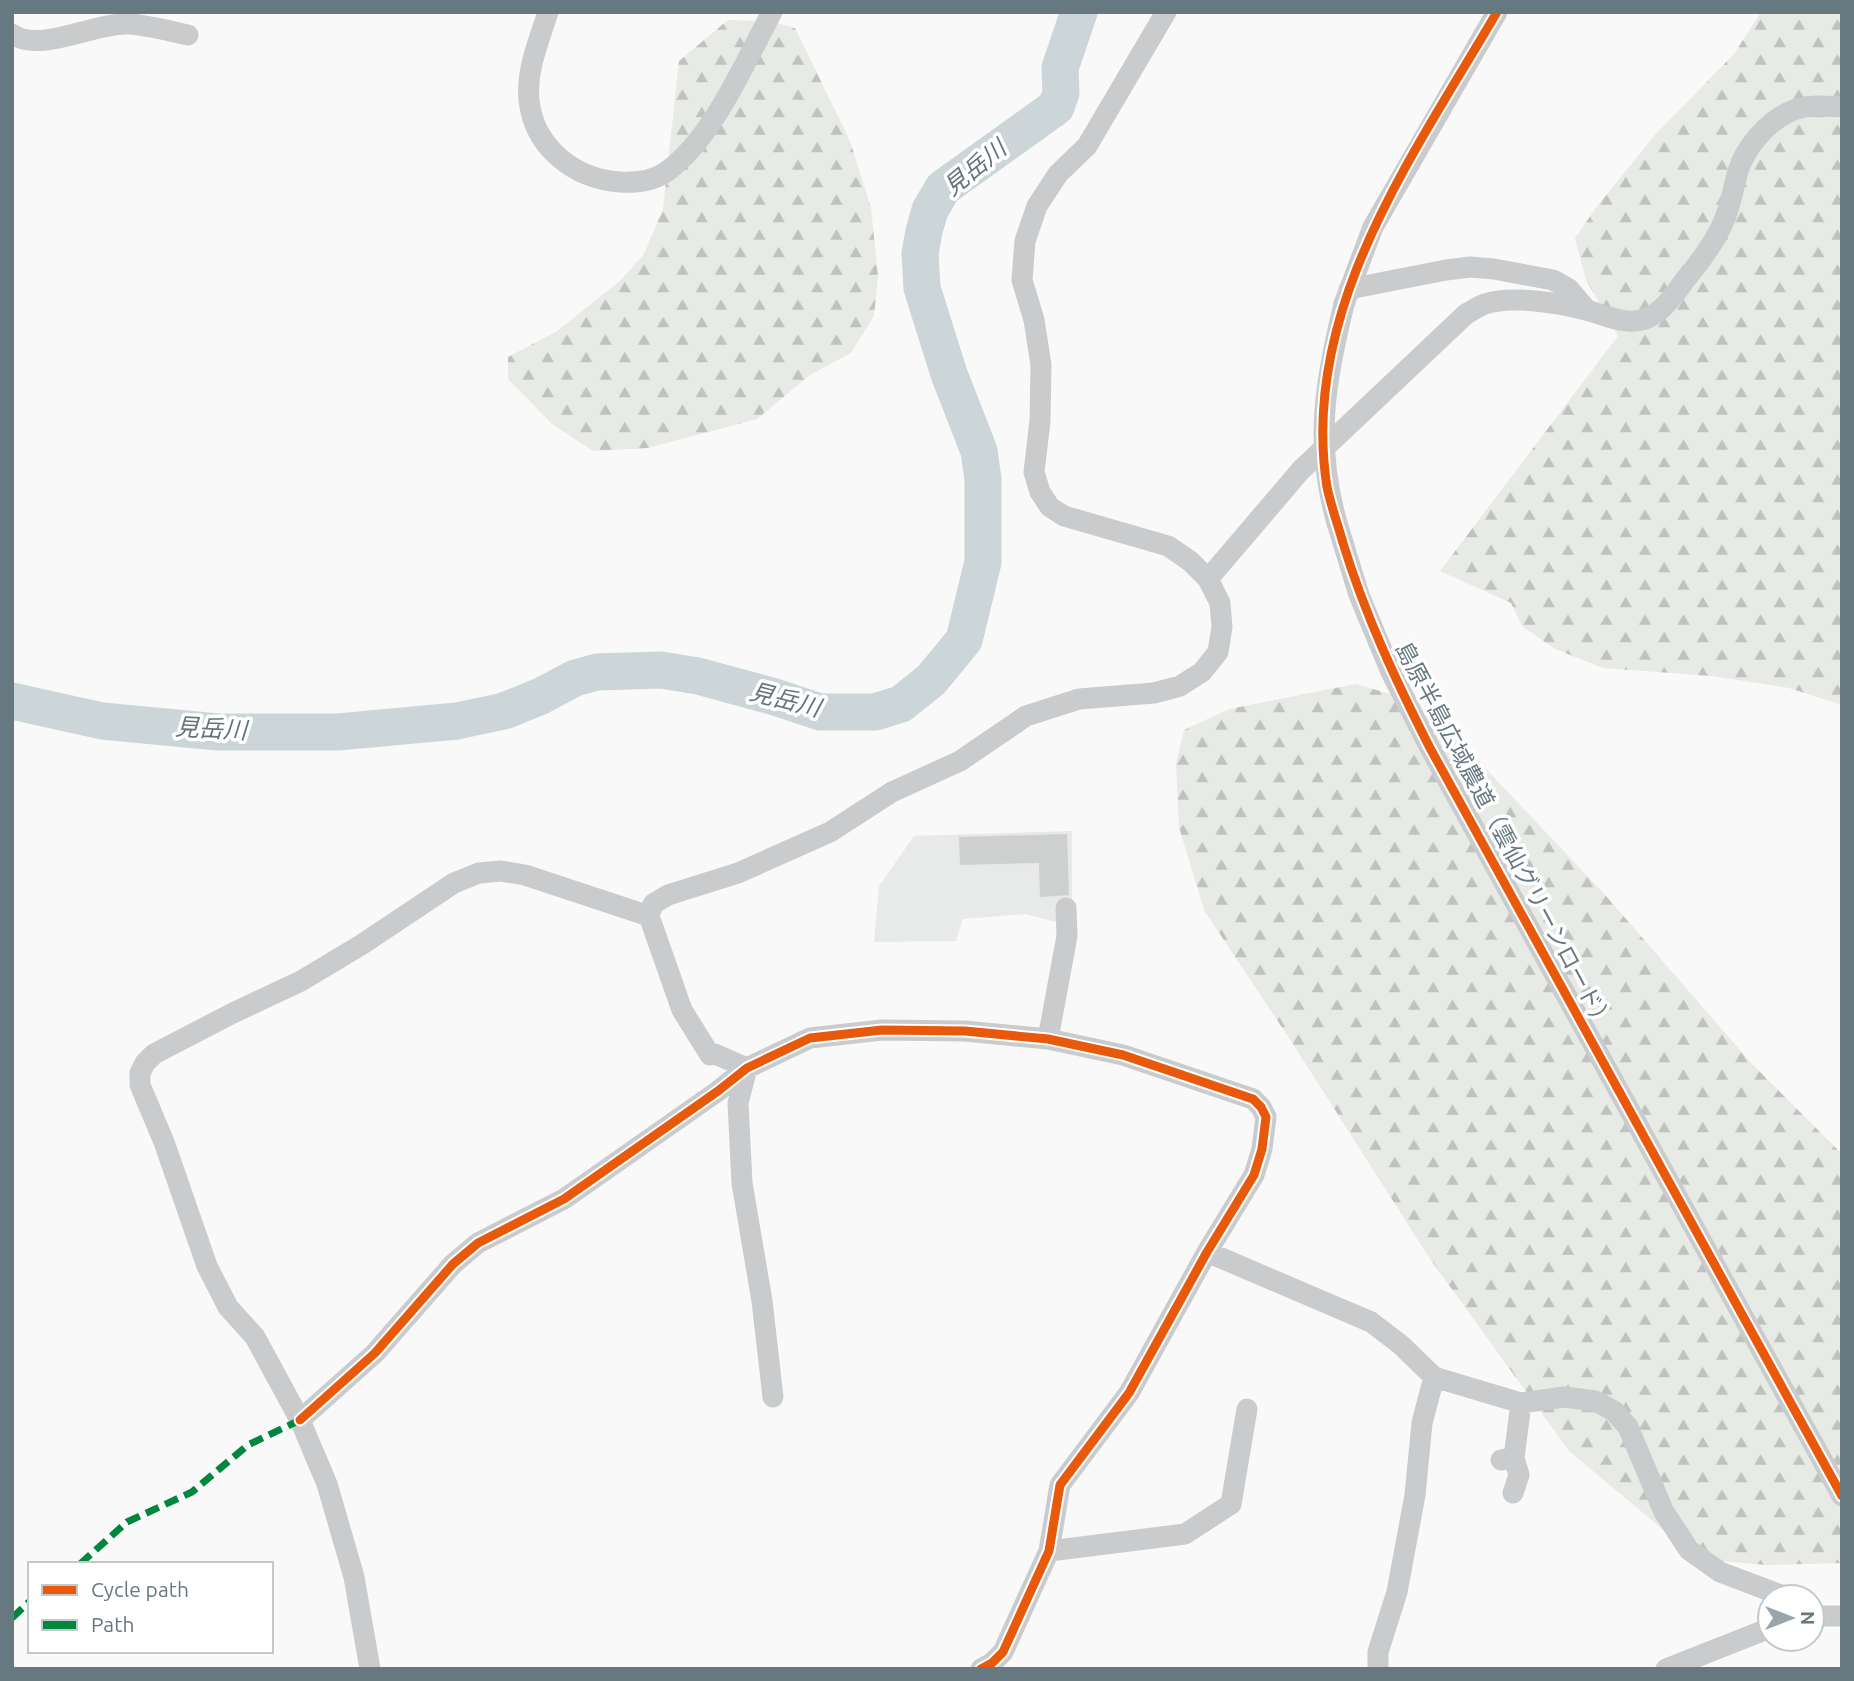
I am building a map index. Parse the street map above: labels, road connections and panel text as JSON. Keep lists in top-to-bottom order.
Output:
{
  "streets": {
    "street": ["島原半島広域農道（雲仙グリーンロード）"]
  },
  "water": ["見岳川"],
  "legend": ["Cycle path", "Path"],
  "north": "right"
}
